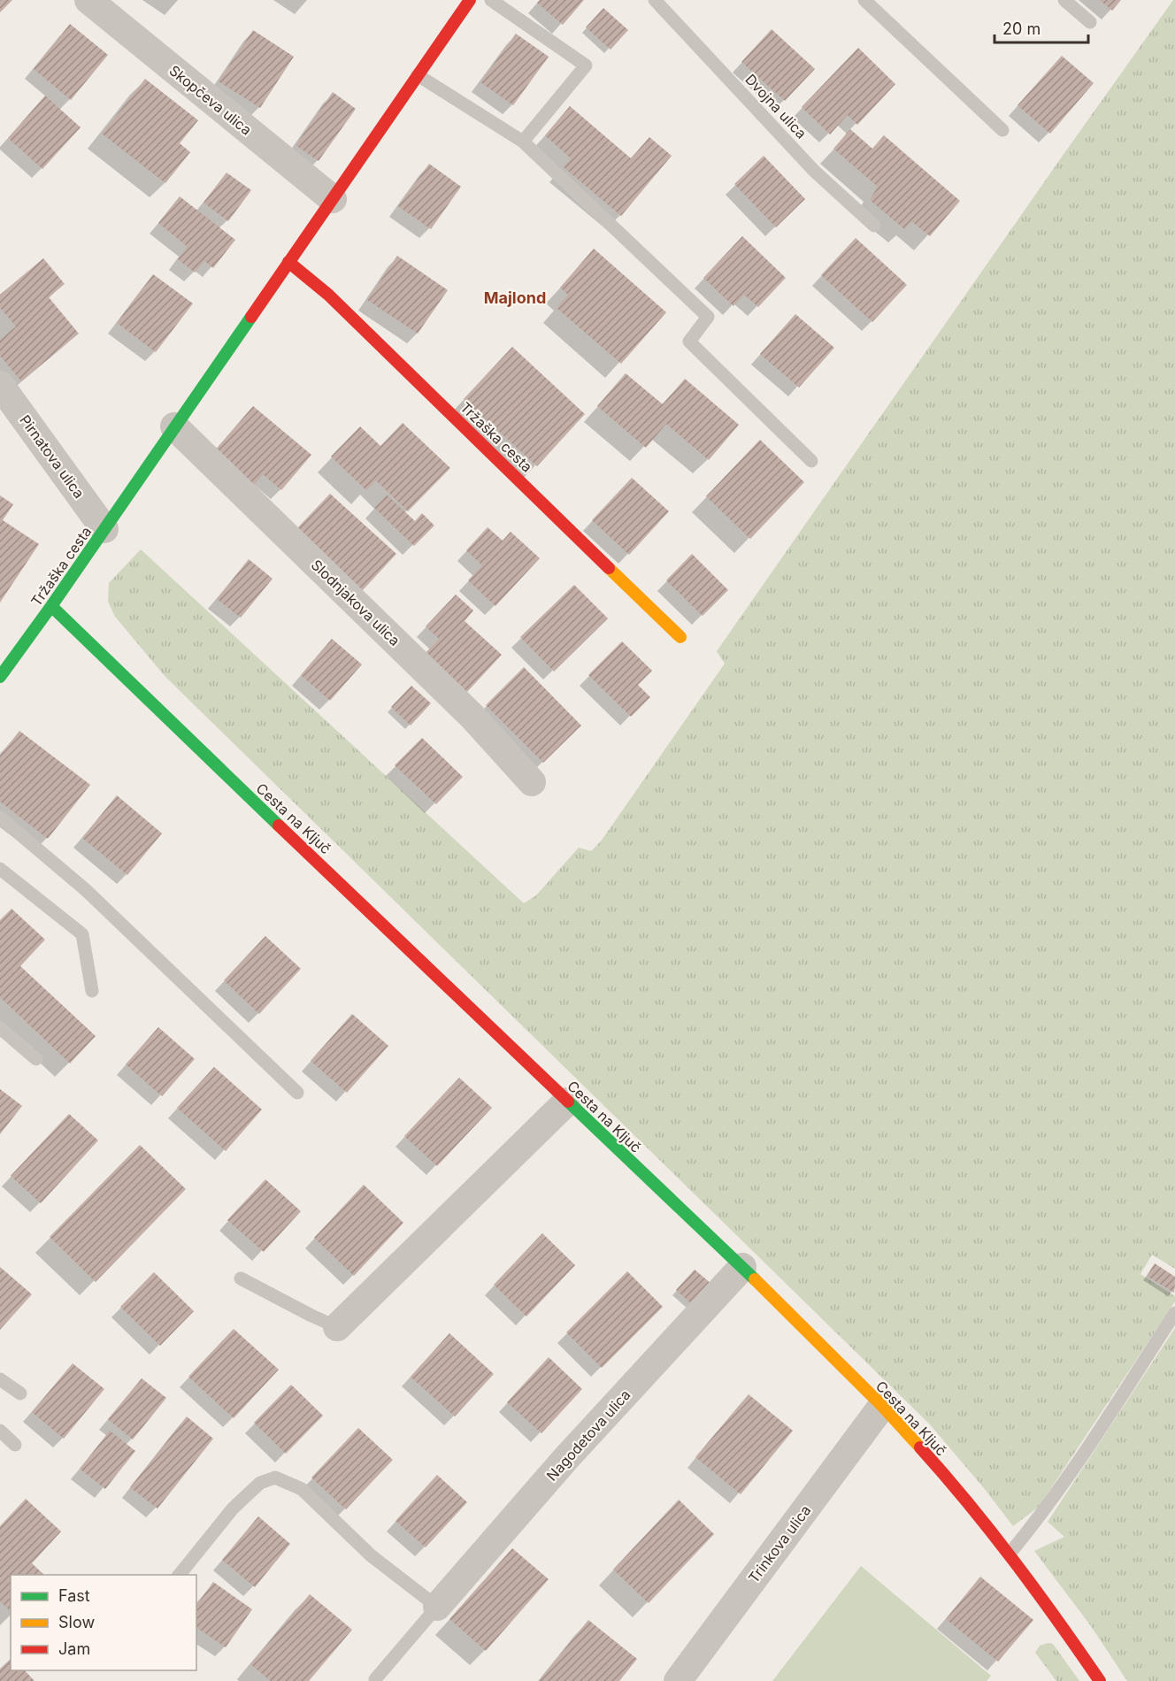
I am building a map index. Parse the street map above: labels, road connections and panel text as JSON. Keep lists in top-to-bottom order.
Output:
{
  "streets": {
    "street": [
      "Skopčeva ulica",
      "Tržaška cesta",
      "Pirnatova ulica",
      "Slodnjakova ulica",
      "Cesta na Ključ",
      "Nagodetova ulica",
      "Trinkova ulica"
    ],
    "lane": ["Dvojna ulica"]
  },
  "crossings": [
    ["Skopčeva ulica", "Tržaška cesta"],
    ["Tržaška cesta", "Pirnatova ulica"],
    ["Tržaška cesta", "Slodnjakova ulica"],
    ["Tržaška cesta", "Cesta na Ključ"],
    ["Cesta na Ključ", "Nagodetova ulica"],
    ["Cesta na Ključ", "Trinkova ulica"]
  ],
  "districts": ["Majlond"],
  "legend": ["Fast", "Slow", "Jam"],
  "scale_bar": "20 m"
}
